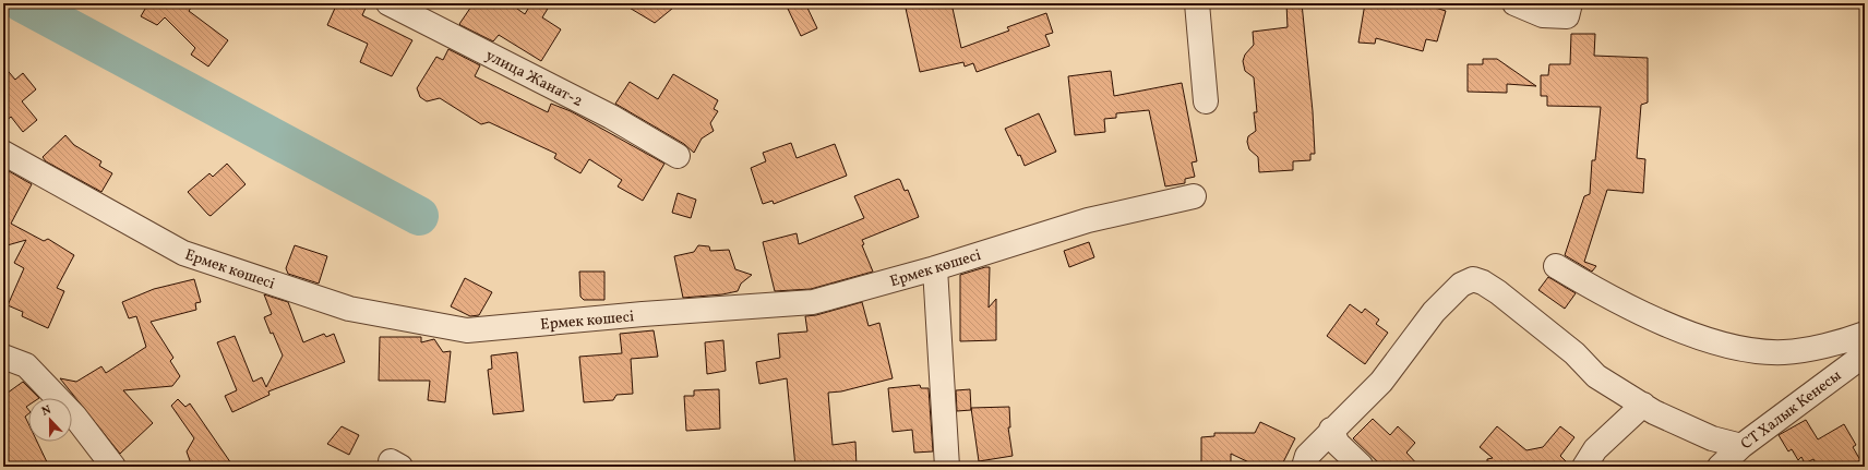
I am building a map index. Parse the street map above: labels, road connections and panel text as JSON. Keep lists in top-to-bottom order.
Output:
{
  "streets": {
    "street": ["улица Жанат-2", "Ермек көшесі", "СТ Халык Кенесы"]
  },
  "north": "top"
}
